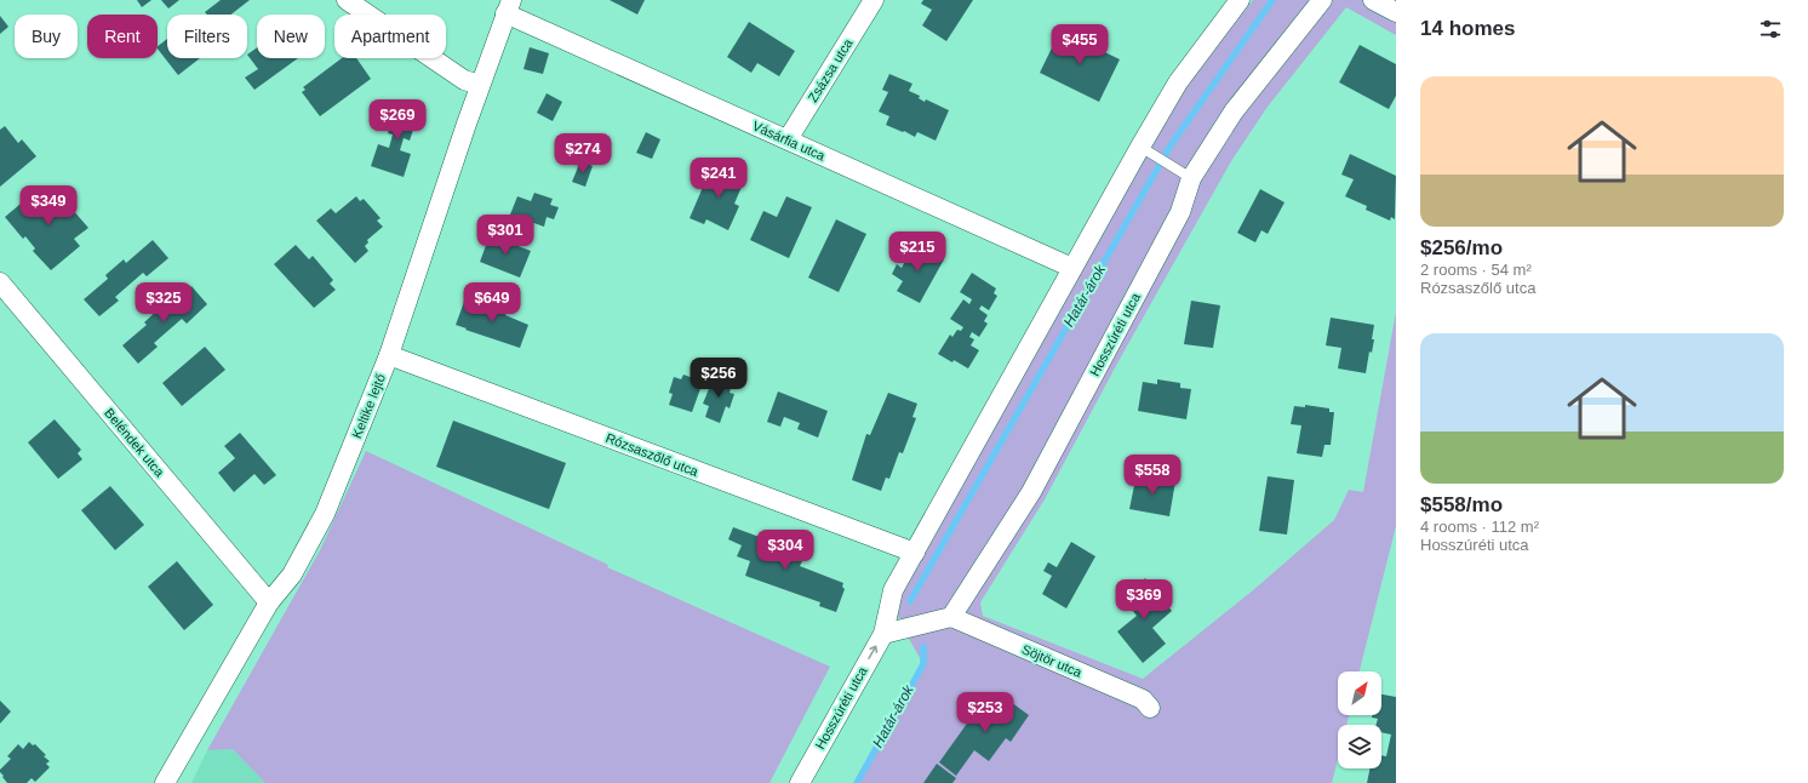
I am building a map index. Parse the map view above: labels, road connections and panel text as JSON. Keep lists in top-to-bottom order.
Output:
{
  "streets": {
    "street": [
      "Zsázsa utca",
      "Vásárfia utca",
      "Hosszúréti utca",
      "Keltike lejtő",
      "Beléndek utca",
      "Rózsaszőlő utca",
      "Söjtör utca"
    ]
  },
  "crossings": [
    ["Zsázsa utca", "Vásárfia utca"],
    ["Vásárfia utca", "Hosszúréti utca"],
    ["Vásárfia utca", "Keltike lejtő"],
    ["Hosszúréti utca", "Rózsaszőlő utca"],
    ["Hosszúréti utca", "Söjtör utca"],
    ["Keltike lejtő", "Beléndek utca"],
    ["Keltike lejtő", "Rózsaszőlő utca"]
  ],
  "water": ["Határ-árok"],
  "north": "top right",
  "page": {
    "heading": "14 homes",
    "chip": [
      "Buy",
      "Rent",
      "Filters",
      "New",
      "Apartment"
    ],
    "price": [
      "$455",
      "$269",
      "$274",
      "$241",
      "$349",
      "$301",
      "$215",
      "$325",
      "$649",
      "$256",
      "$558",
      "$304",
      "$369",
      "$253"
    ],
    "list": [
      {
        "name": "$256/mo",
        "note": "2 rooms · 54 m² · Rózsaszőlő utca"
      },
      {
        "name": "$558/mo",
        "note": "4 rooms · 112 m² · Hosszúréti utca"
      }
    ]
  }
}
